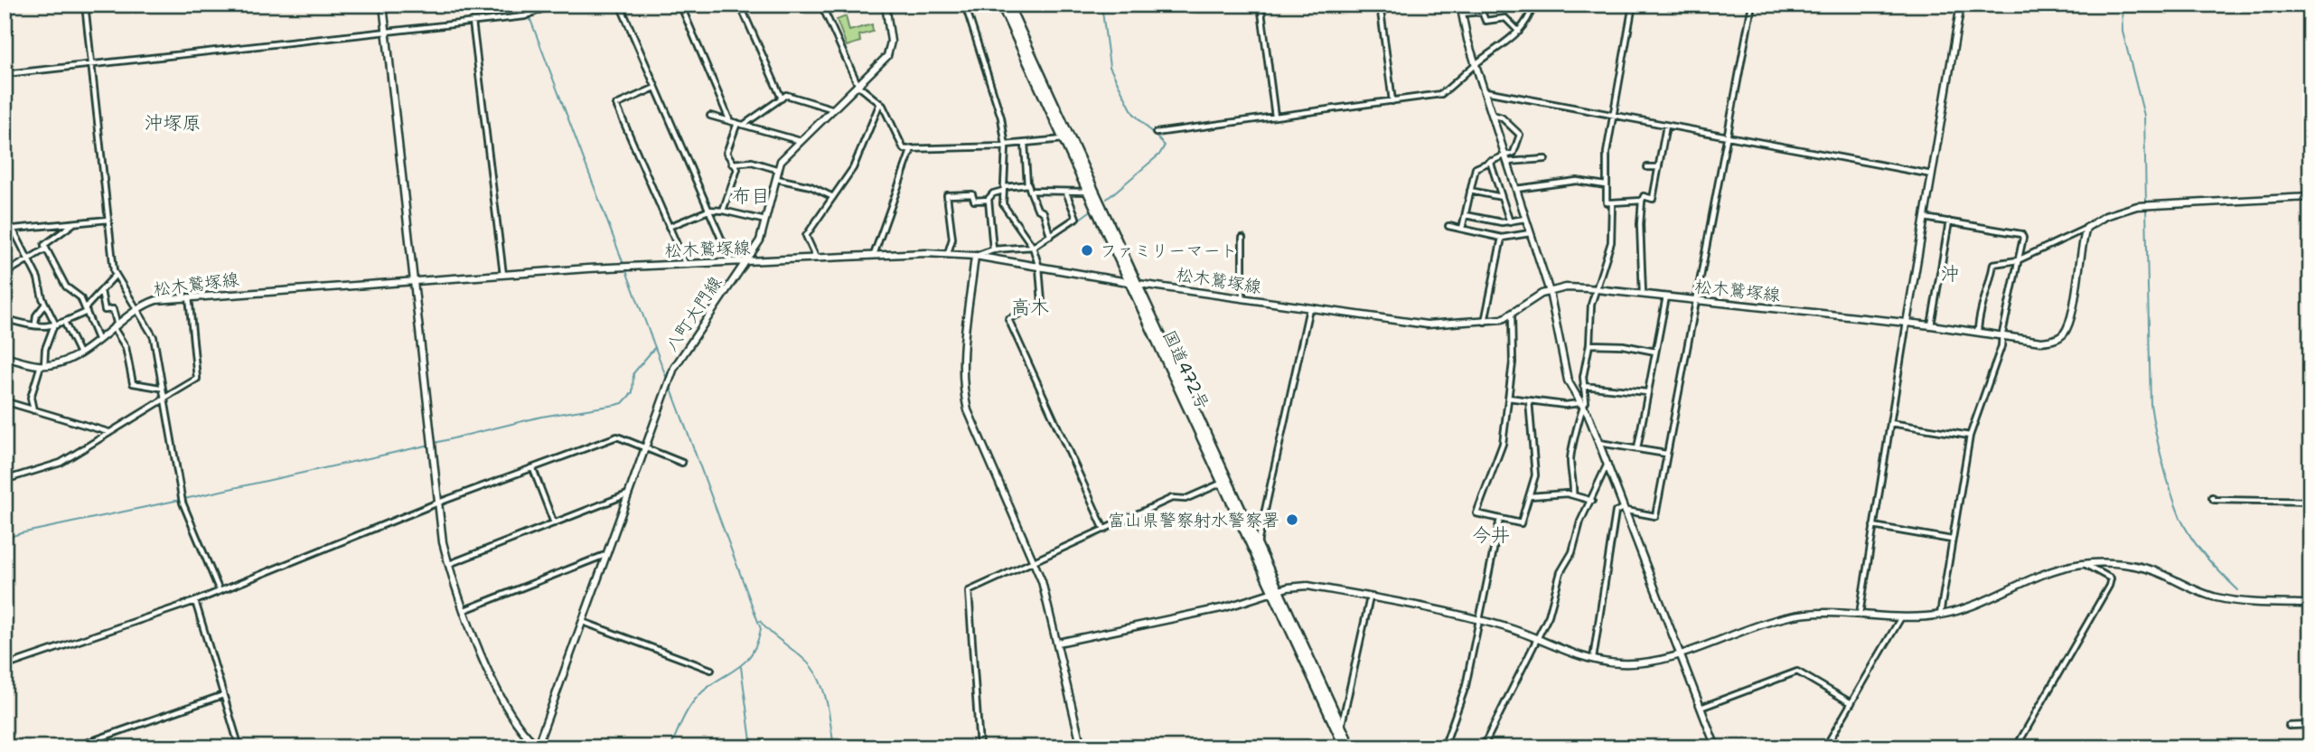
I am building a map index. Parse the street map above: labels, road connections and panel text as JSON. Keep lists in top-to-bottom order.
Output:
{
  "streets": {
    "highway": ["国道472号"],
    "street": ["松木鷲塚線", "八町大門線"]
  },
  "crossings": [
    ["松木鷲塚線", "八町大門線"],
    ["松木鷲塚線", "国道472号"]
  ],
  "districts": [
    "沖塚原",
    "布目",
    "沖",
    "高木",
    "今井"
  ],
  "places": ["ファミリーマート", "富山県警察射水警察署"]
}
